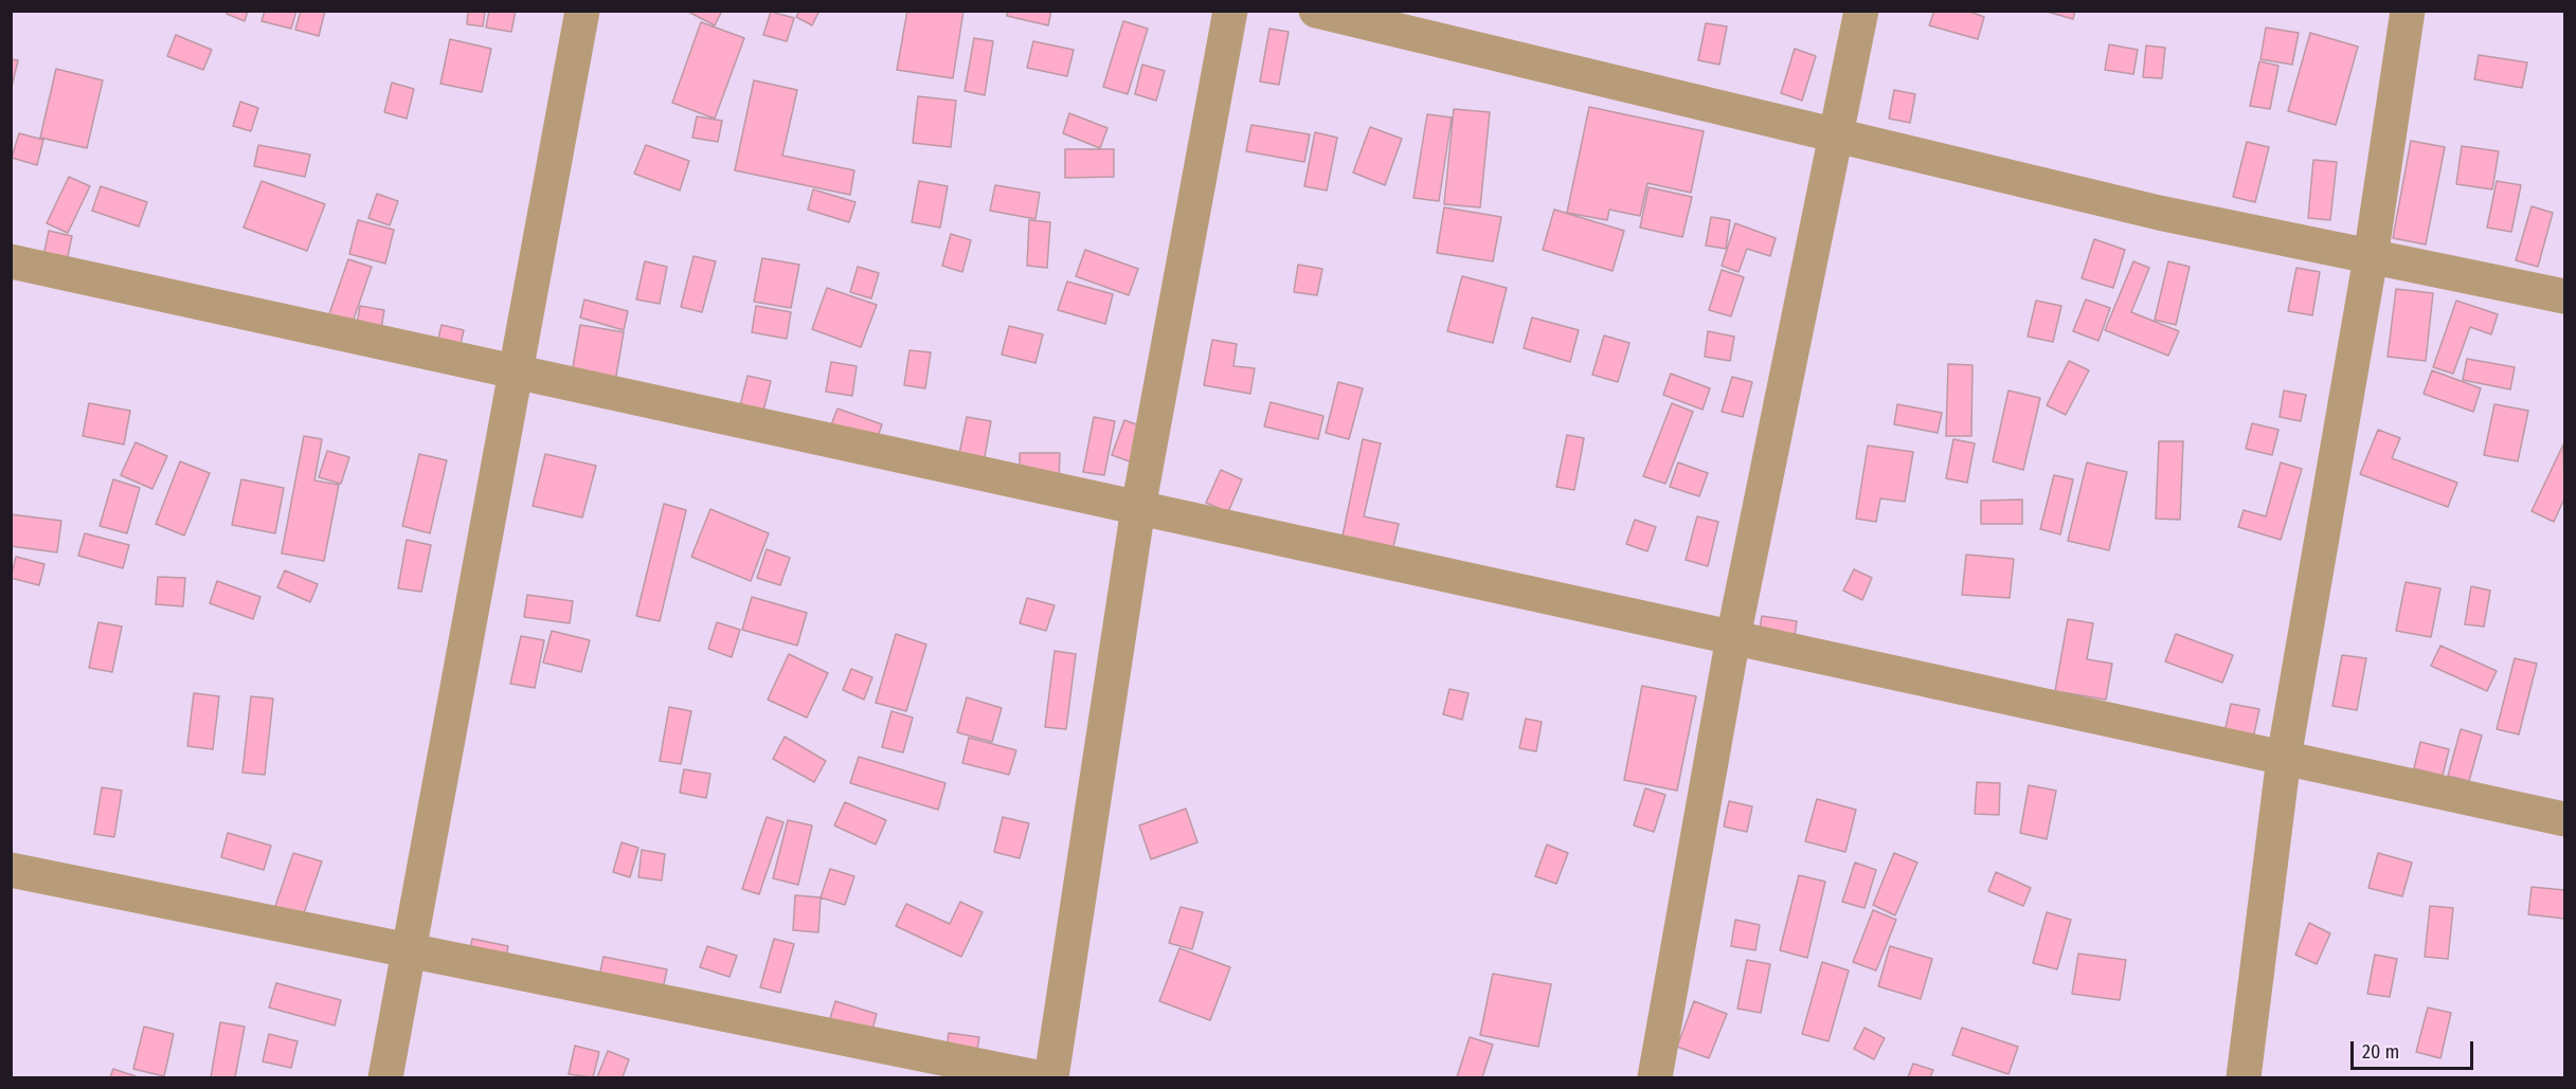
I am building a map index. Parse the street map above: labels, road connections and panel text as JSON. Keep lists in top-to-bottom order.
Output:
{
  "scale_bar": "20 m"
}
